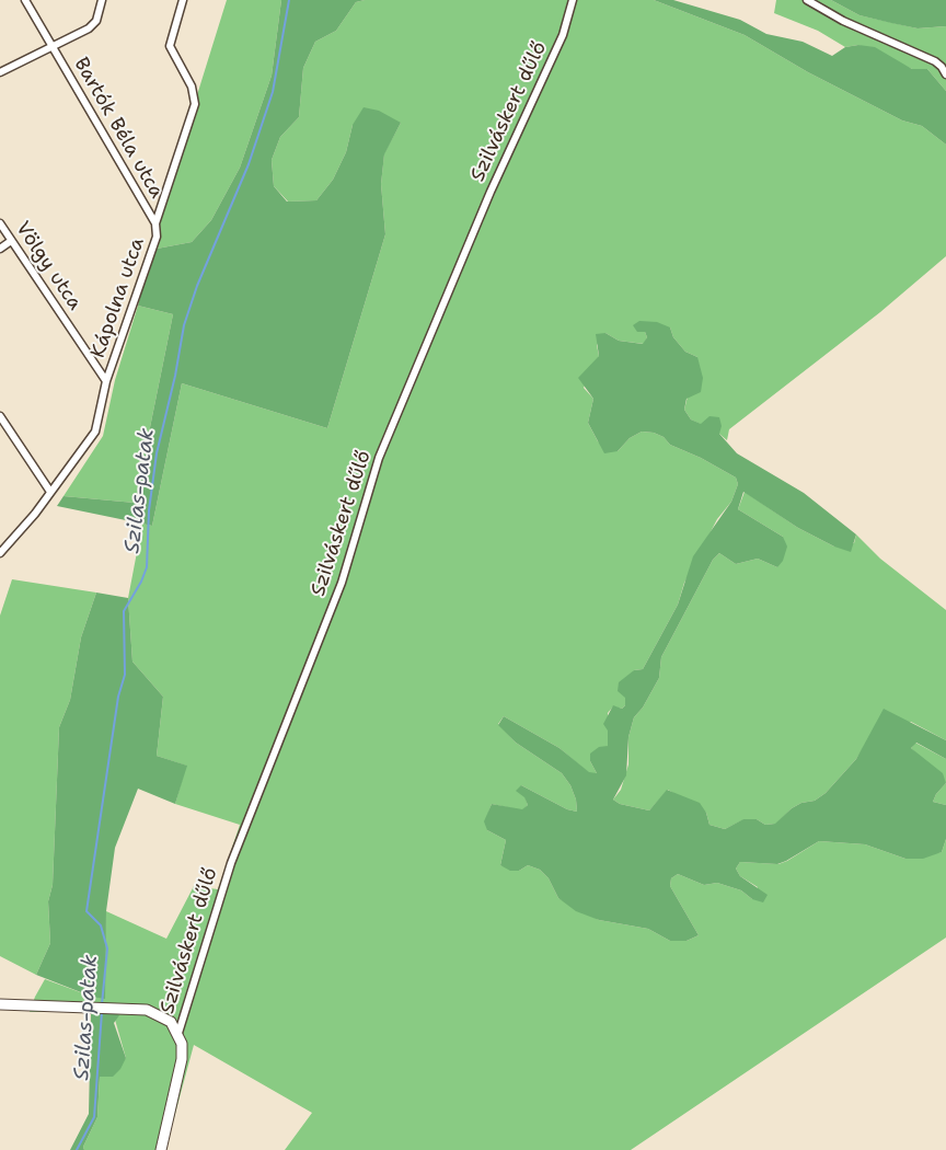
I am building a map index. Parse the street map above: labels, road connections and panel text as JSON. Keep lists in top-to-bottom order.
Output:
{
  "streets": {
    "street": [
      "Szilváskert dűlő",
      "Bartók Béla utca",
      "Völgy utca",
      "Kápolna utca"
    ]
  },
  "crossings": [
    ["Bartók Béla utca", "Kápolna utca"],
    ["Völgy utca", "Kápolna utca"]
  ],
  "water": ["Szilas-patak"]
}
